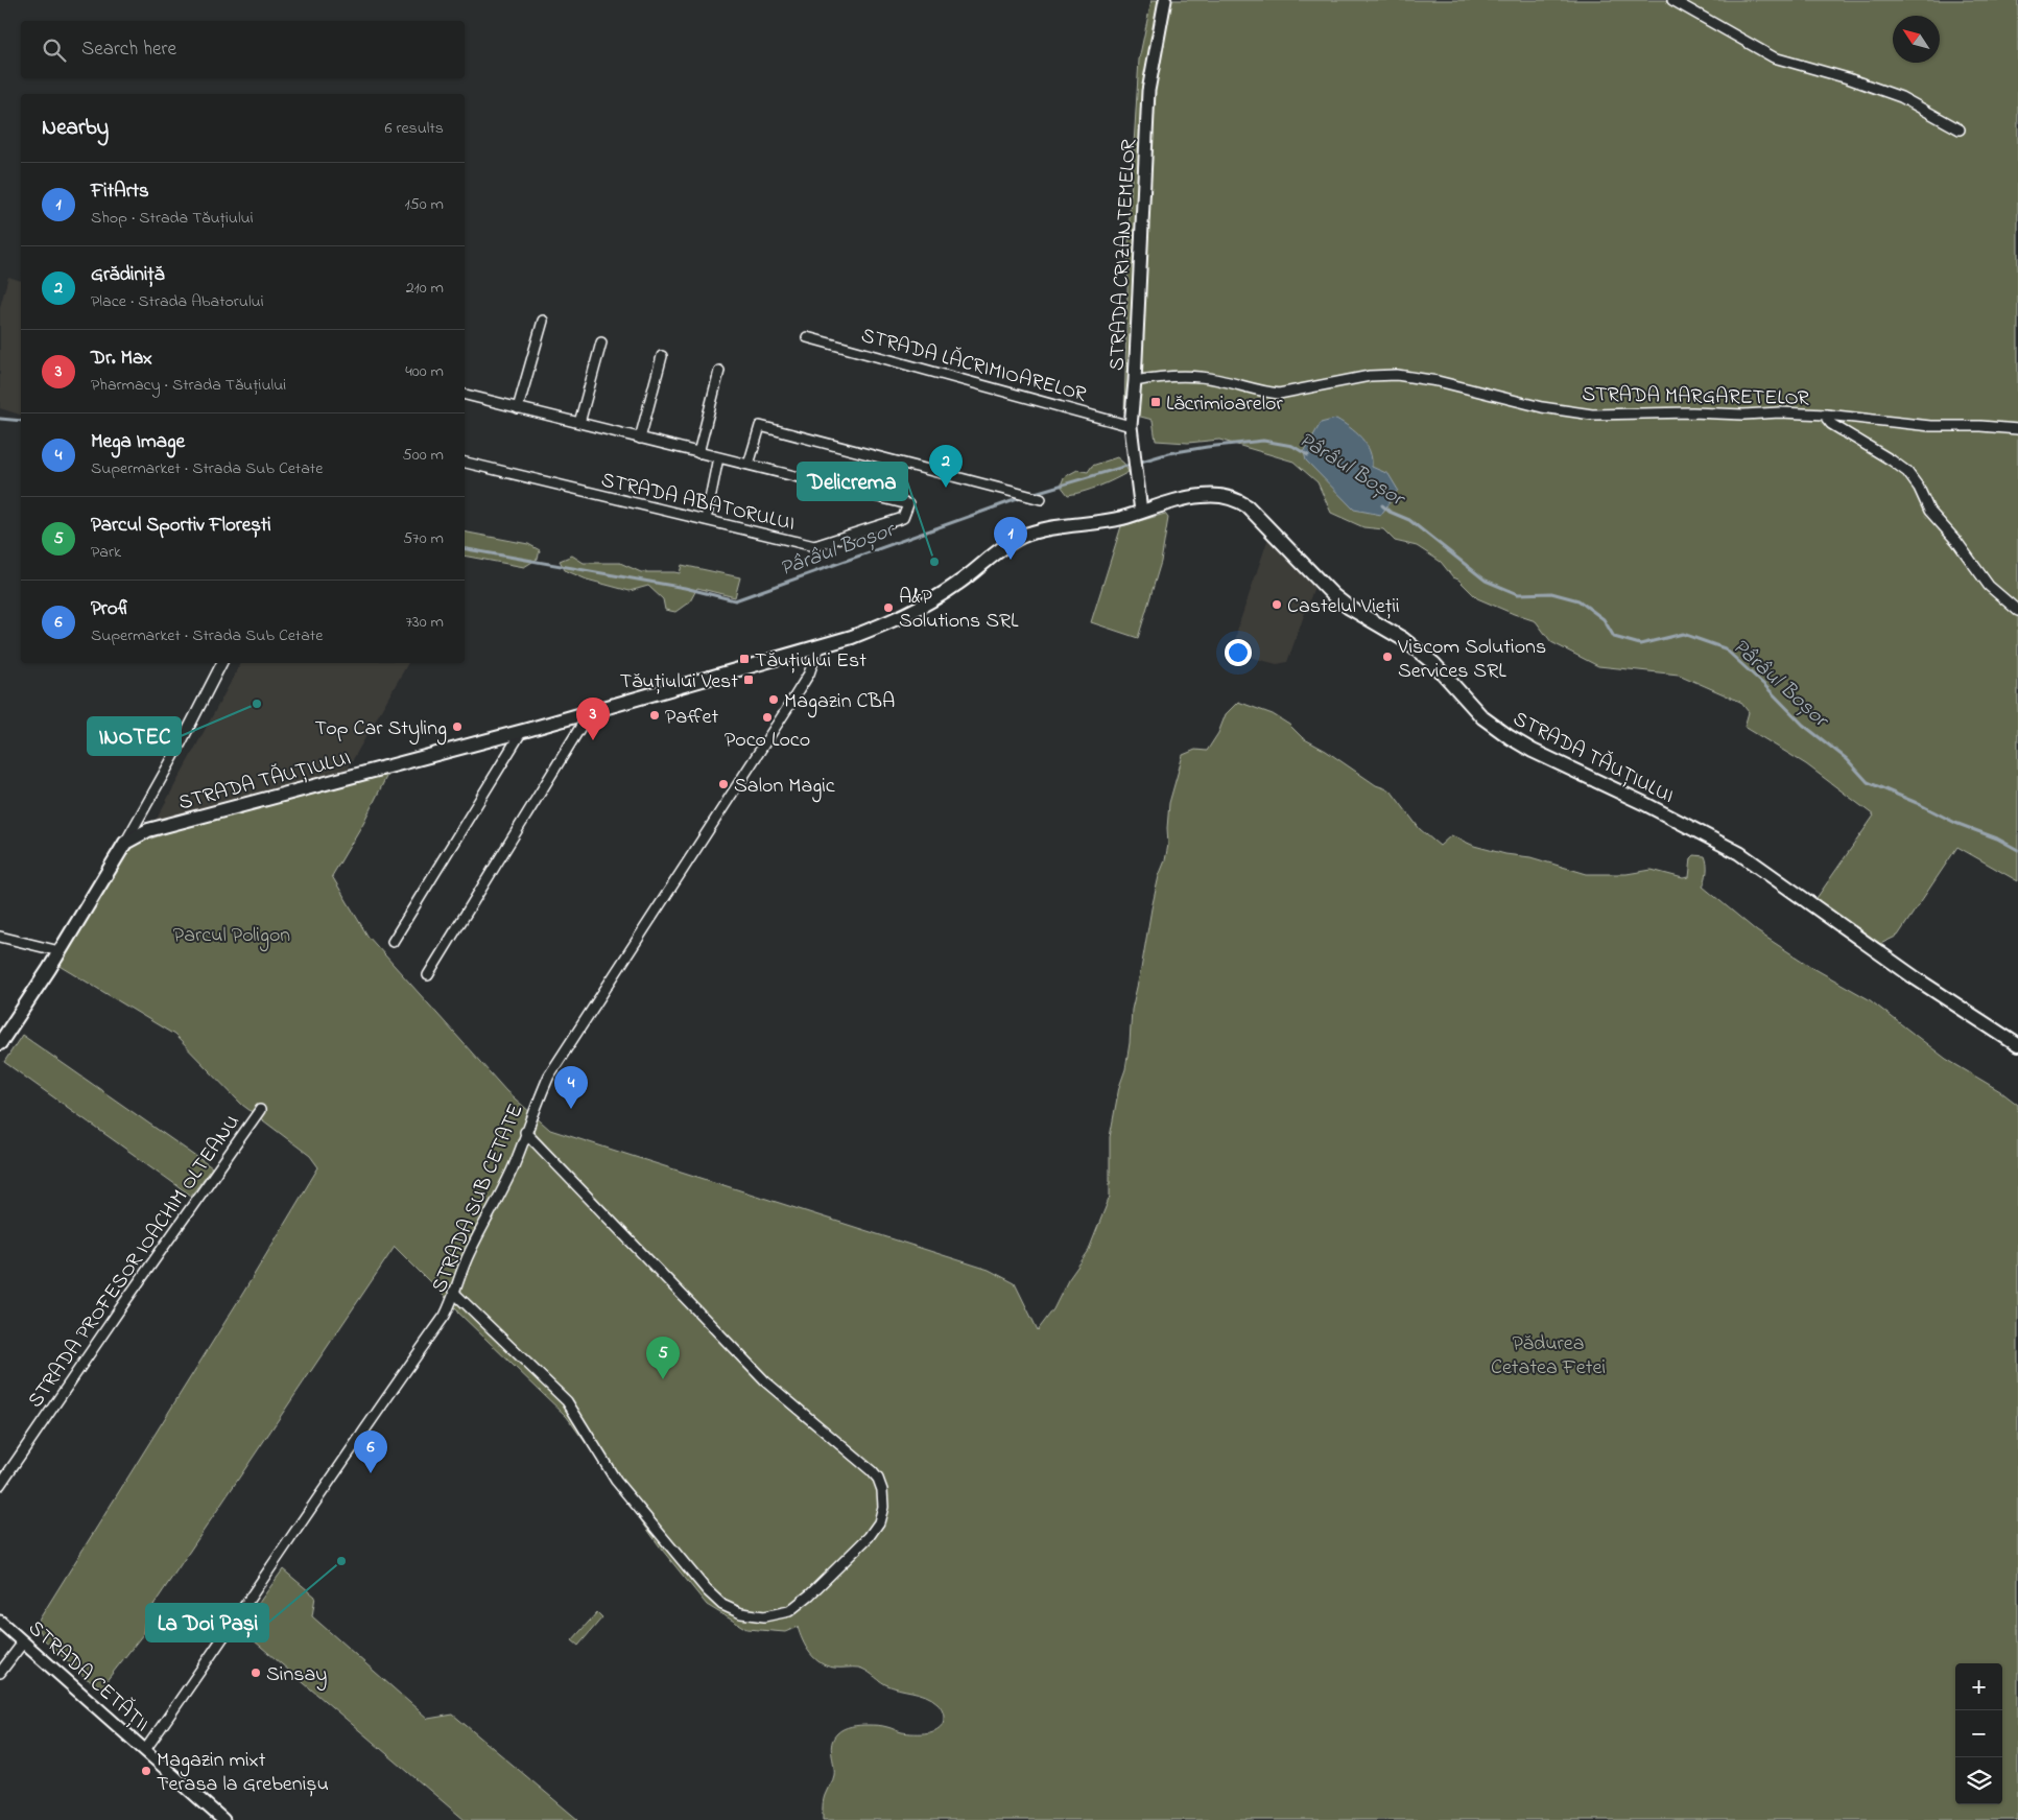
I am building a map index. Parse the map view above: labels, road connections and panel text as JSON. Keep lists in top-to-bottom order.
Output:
{
  "streets": {
    "main road": ["STRADA TĂUȚIULUI"],
    "street": [
      "STRADA CRIZANTEMELOR",
      "STRADA LĂCRIMIOARELOR",
      "STRADA MARGARETELOR",
      "STRADA ABATORULUI",
      "STRADA SUB CETATE",
      "STRADA PROFESOR IOACHIM OLTEANU",
      "STRADA CETĂȚII"
    ]
  },
  "crossings": [
    ["STRADA CRIZANTEMELOR", "STRADA LĂCRIMIOARELOR"],
    ["STRADA CRIZANTEMELOR", "STRADA MARGARETELOR"],
    ["STRADA CRIZANTEMELOR", "STRADA TĂUȚIULUI"],
    ["STRADA TĂUȚIULUI", "STRADA SUB CETATE"],
    ["STRADA SUB CETATE", "STRADA CETĂȚII"]
  ],
  "water": ["Pârâul Boșor"],
  "parks": ["Parcul Poligon", "Pădurea Cetatea Fetei"],
  "places": {
    "transit": ["Lăcrimioarelor", "Tăuțiului Est", "Tăuțiului Vest"],
    "other": [
      "Delicrema",
      "Castelul Vieții",
      "A&P Solutions SRL",
      "Viscom Solutions Services SRL",
      "Magazin CBA",
      "INOTEC",
      "Paffet",
      "Poco Loco",
      "Top Car Styling",
      "Salon Magic",
      "La Doi Pași",
      "Sinsay",
      "Magazin mixt Terasa la Grebenișu"
    ]
  },
  "north": "top left",
  "page": {
    "search": "Search here",
    "heading": ["Nearby", "6 results"],
    "list": [
      {
        "mark": "1",
        "name": "FitArts",
        "note": "Shop · Strada Tăuțiului",
        "value": "150 m"
      },
      {
        "mark": "2",
        "name": "Grădiniță",
        "note": "Place · Strada Abatorului",
        "value": "210 m"
      },
      {
        "mark": "3",
        "name": "Dr. Max",
        "note": "Pharmacy · Strada Tăuțiului",
        "value": "400 m"
      },
      {
        "mark": "4",
        "name": "Mega Image",
        "note": "Supermarket · Strada Sub Cetate",
        "value": "500 m"
      },
      {
        "mark": "5",
        "name": "Parcul Sportiv Florești",
        "note": "Park",
        "value": "570 m"
      },
      {
        "mark": "6",
        "name": "Profi",
        "note": "Supermarket · Strada Sub Cetate",
        "value": "730 m"
      }
    ],
    "pins": [
      "2",
      "1",
      "3",
      "4",
      "5",
      "6"
    ],
    "map_buttons": ["+", "−"]
  }
}
